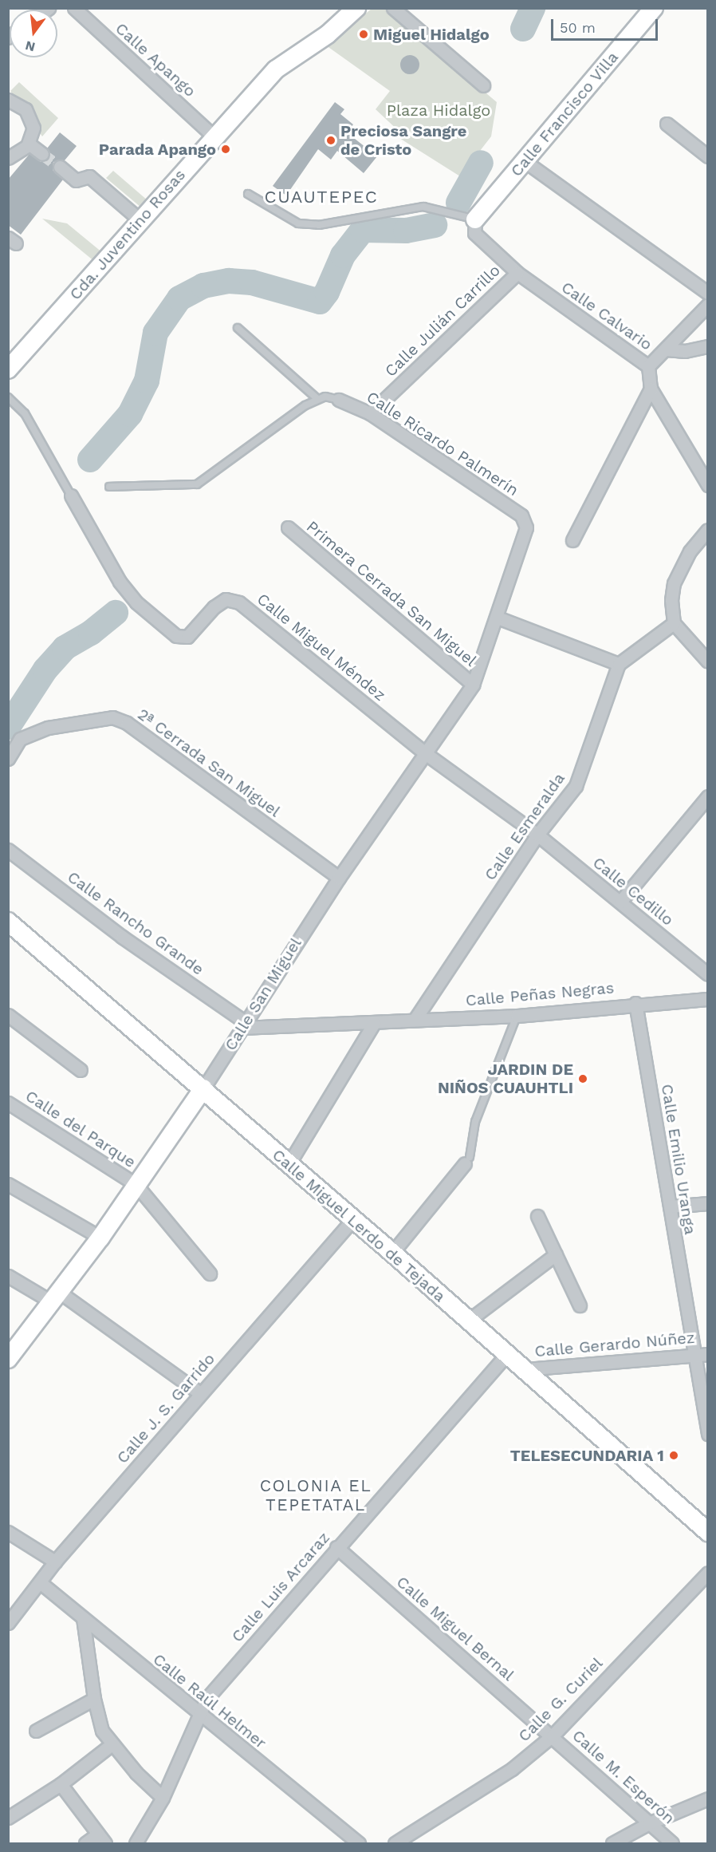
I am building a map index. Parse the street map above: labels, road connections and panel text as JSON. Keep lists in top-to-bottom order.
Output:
{
  "streets": {
    "street": [
      "Calle Apango",
      "Calle Francisco Villa",
      "Cda. Juventino Rosas",
      "Calle Calvario",
      "Calle Julián Carrillo",
      "Calle Ricardo Palmerín",
      "Primera Cerrada San Miguel",
      "Calle Miguel Méndez",
      "2ª Cerrada San Miguel",
      "Calle Esmeralda",
      "Calle Cedillo",
      "Calle Rancho Grande",
      "Calle San Miguel",
      "Calle Peñas Negras",
      "Calle del Parque",
      "Calle Emilio Uranga",
      "Calle Miguel Lerdo de Tejada",
      "Calle Gerardo Núñez",
      "Calle J. S. Garrido",
      "Calle Luis Arcaraz",
      "Calle Miguel Bernal",
      "Calle G. Curiel",
      "Calle Raúl Helmer",
      "Calle M. Esperón"
    ]
  },
  "crossings": [
    ["Calle Apango", "Cda. Juventino Rosas"],
    ["Calle Francisco Villa", "Calle Calvario"],
    ["Calle Calvario", "Calle Julián Carrillo"],
    ["Calle Julián Carrillo", "Calle Ricardo Palmerín"],
    ["Calle Ricardo Palmerín", "Calle San Miguel"],
    ["Primera Cerrada San Miguel", "Calle San Miguel"],
    ["Calle Miguel Méndez", "Calle Cedillo"],
    ["Calle Miguel Méndez", "Calle San Miguel"],
    ["2ª Cerrada San Miguel", "Calle San Miguel"],
    ["Calle Esmeralda", "Calle Cedillo"],
    ["Calle Esmeralda", "Calle Peñas Negras"],
    ["Calle Cedillo", "Calle San Miguel"],
    ["Calle Rancho Grande", "Calle San Miguel"],
    ["Calle Rancho Grande", "Calle Peñas Negras"],
    ["Calle San Miguel", "Calle Peñas Negras"],
    ["Calle San Miguel", "Calle del Parque"],
    ["Calle San Miguel", "Calle Miguel Lerdo de Tejada"],
    ["Calle Peñas Negras", "Calle Emilio Uranga"],
    ["Calle Emilio Uranga", "Calle Gerardo Núñez"],
    ["Calle Miguel Lerdo de Tejada", "Calle Gerardo Núñez"],
    ["Calle Miguel Lerdo de Tejada", "Calle J. S. Garrido"],
    ["Calle Miguel Lerdo de Tejada", "Calle Luis Arcaraz"],
    ["Calle J. S. Garrido", "Calle Raúl Helmer"],
    ["Calle Luis Arcaraz", "Calle Miguel Bernal"],
    ["Calle Luis Arcaraz", "Calle Raúl Helmer"],
    ["Calle Miguel Bernal", "Calle G. Curiel"],
    ["Calle Miguel Bernal", "Calle M. Esperón"],
    ["Calle G. Curiel", "Calle M. Esperón"]
  ],
  "districts": ["CUAUTEPEC", "COLONIA EL TEPETATAL"],
  "parks": ["Plaza Hidalgo"],
  "places": [
    "Miguel Hidalgo",
    "Preciosa Sangre de Cristo",
    "Parada Apango",
    "JARDIN DE NIÑOS CUAUHTLI",
    "TELESECUNDARIA 1"
  ],
  "scale_bar": "50 m",
  "north": "bottom"
}
